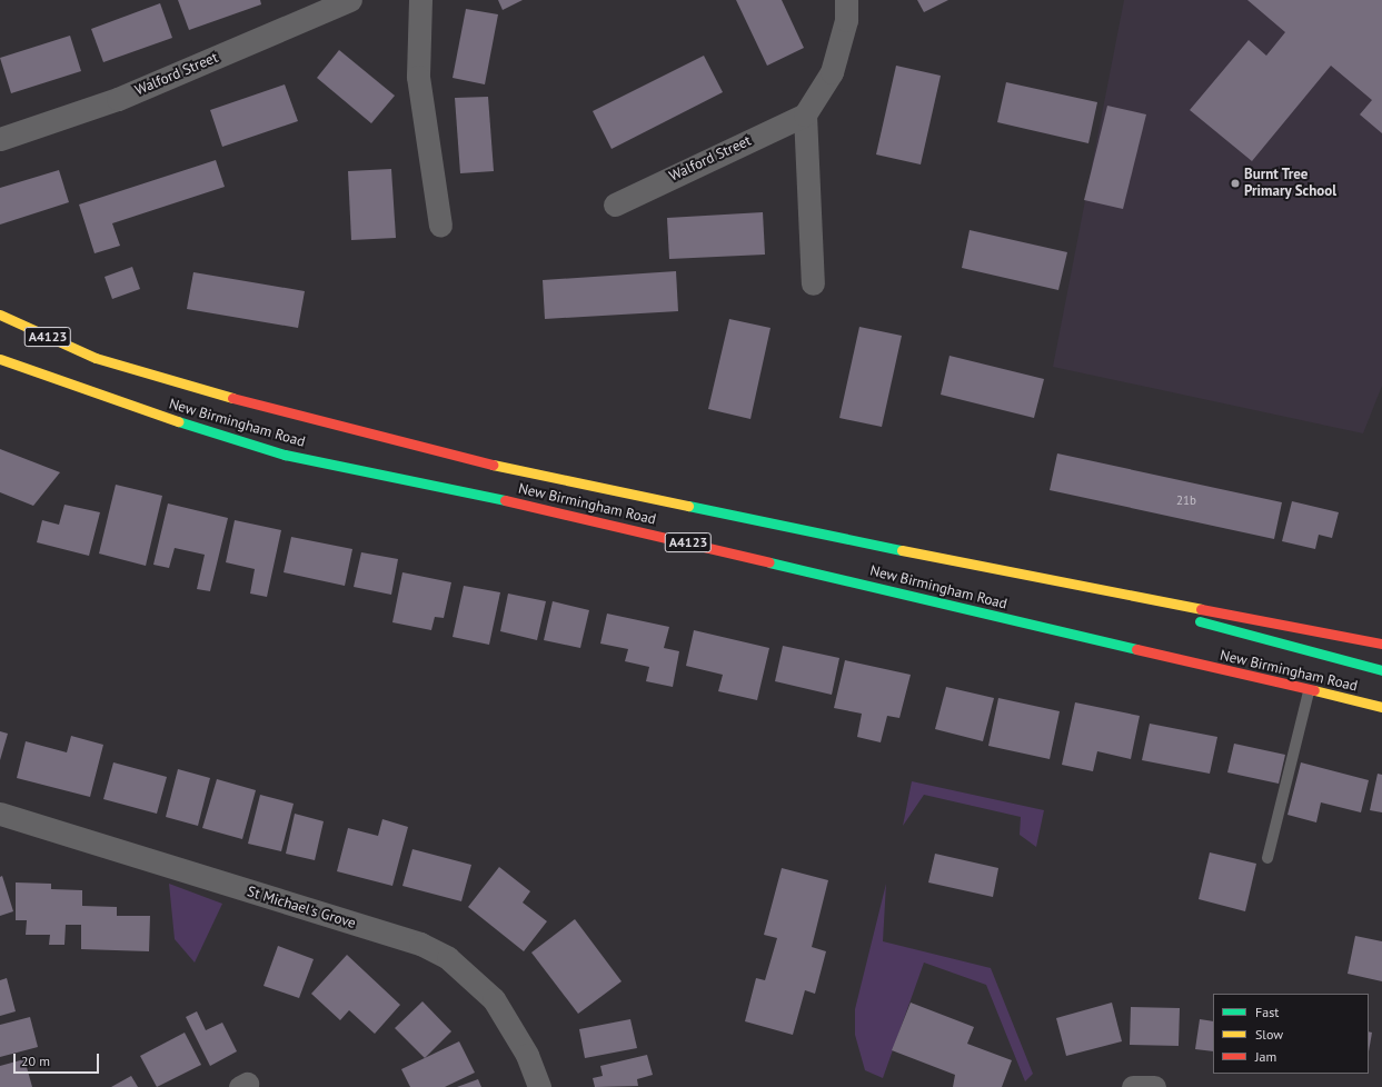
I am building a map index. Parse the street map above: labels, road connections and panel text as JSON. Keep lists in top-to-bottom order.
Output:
{
  "streets": {
    "highway": ["A4123", "New Birmingham Road"],
    "street": ["Walford Street", "St Michael's Grove"]
  },
  "places": ["Burnt Tree Primary School"],
  "house_numbers": ["21b"],
  "legend": ["Fast", "Slow", "Jam"],
  "scale_bar": "20 m"
}
